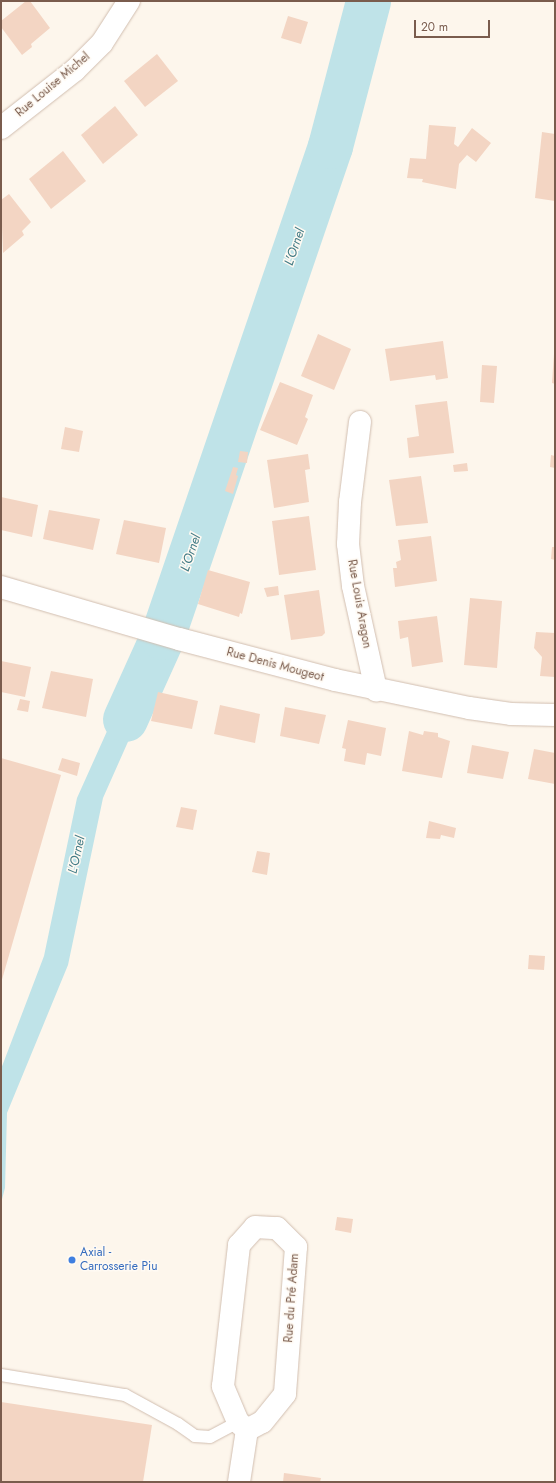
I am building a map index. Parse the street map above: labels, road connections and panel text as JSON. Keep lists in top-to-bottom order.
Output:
{
  "streets": {
    "street": [
      "Rue Louise Michel",
      "Rue Louis Aragon",
      "Rue Denis Mougeot",
      "Rue du Pré Adam"
    ]
  },
  "crossings": [
    ["Rue Louis Aragon", "Rue Denis Mougeot"]
  ],
  "water": ["L'Ornel"],
  "places": ["Axial - Carrosserie Piu"],
  "scale_bar": "20 m"
}
